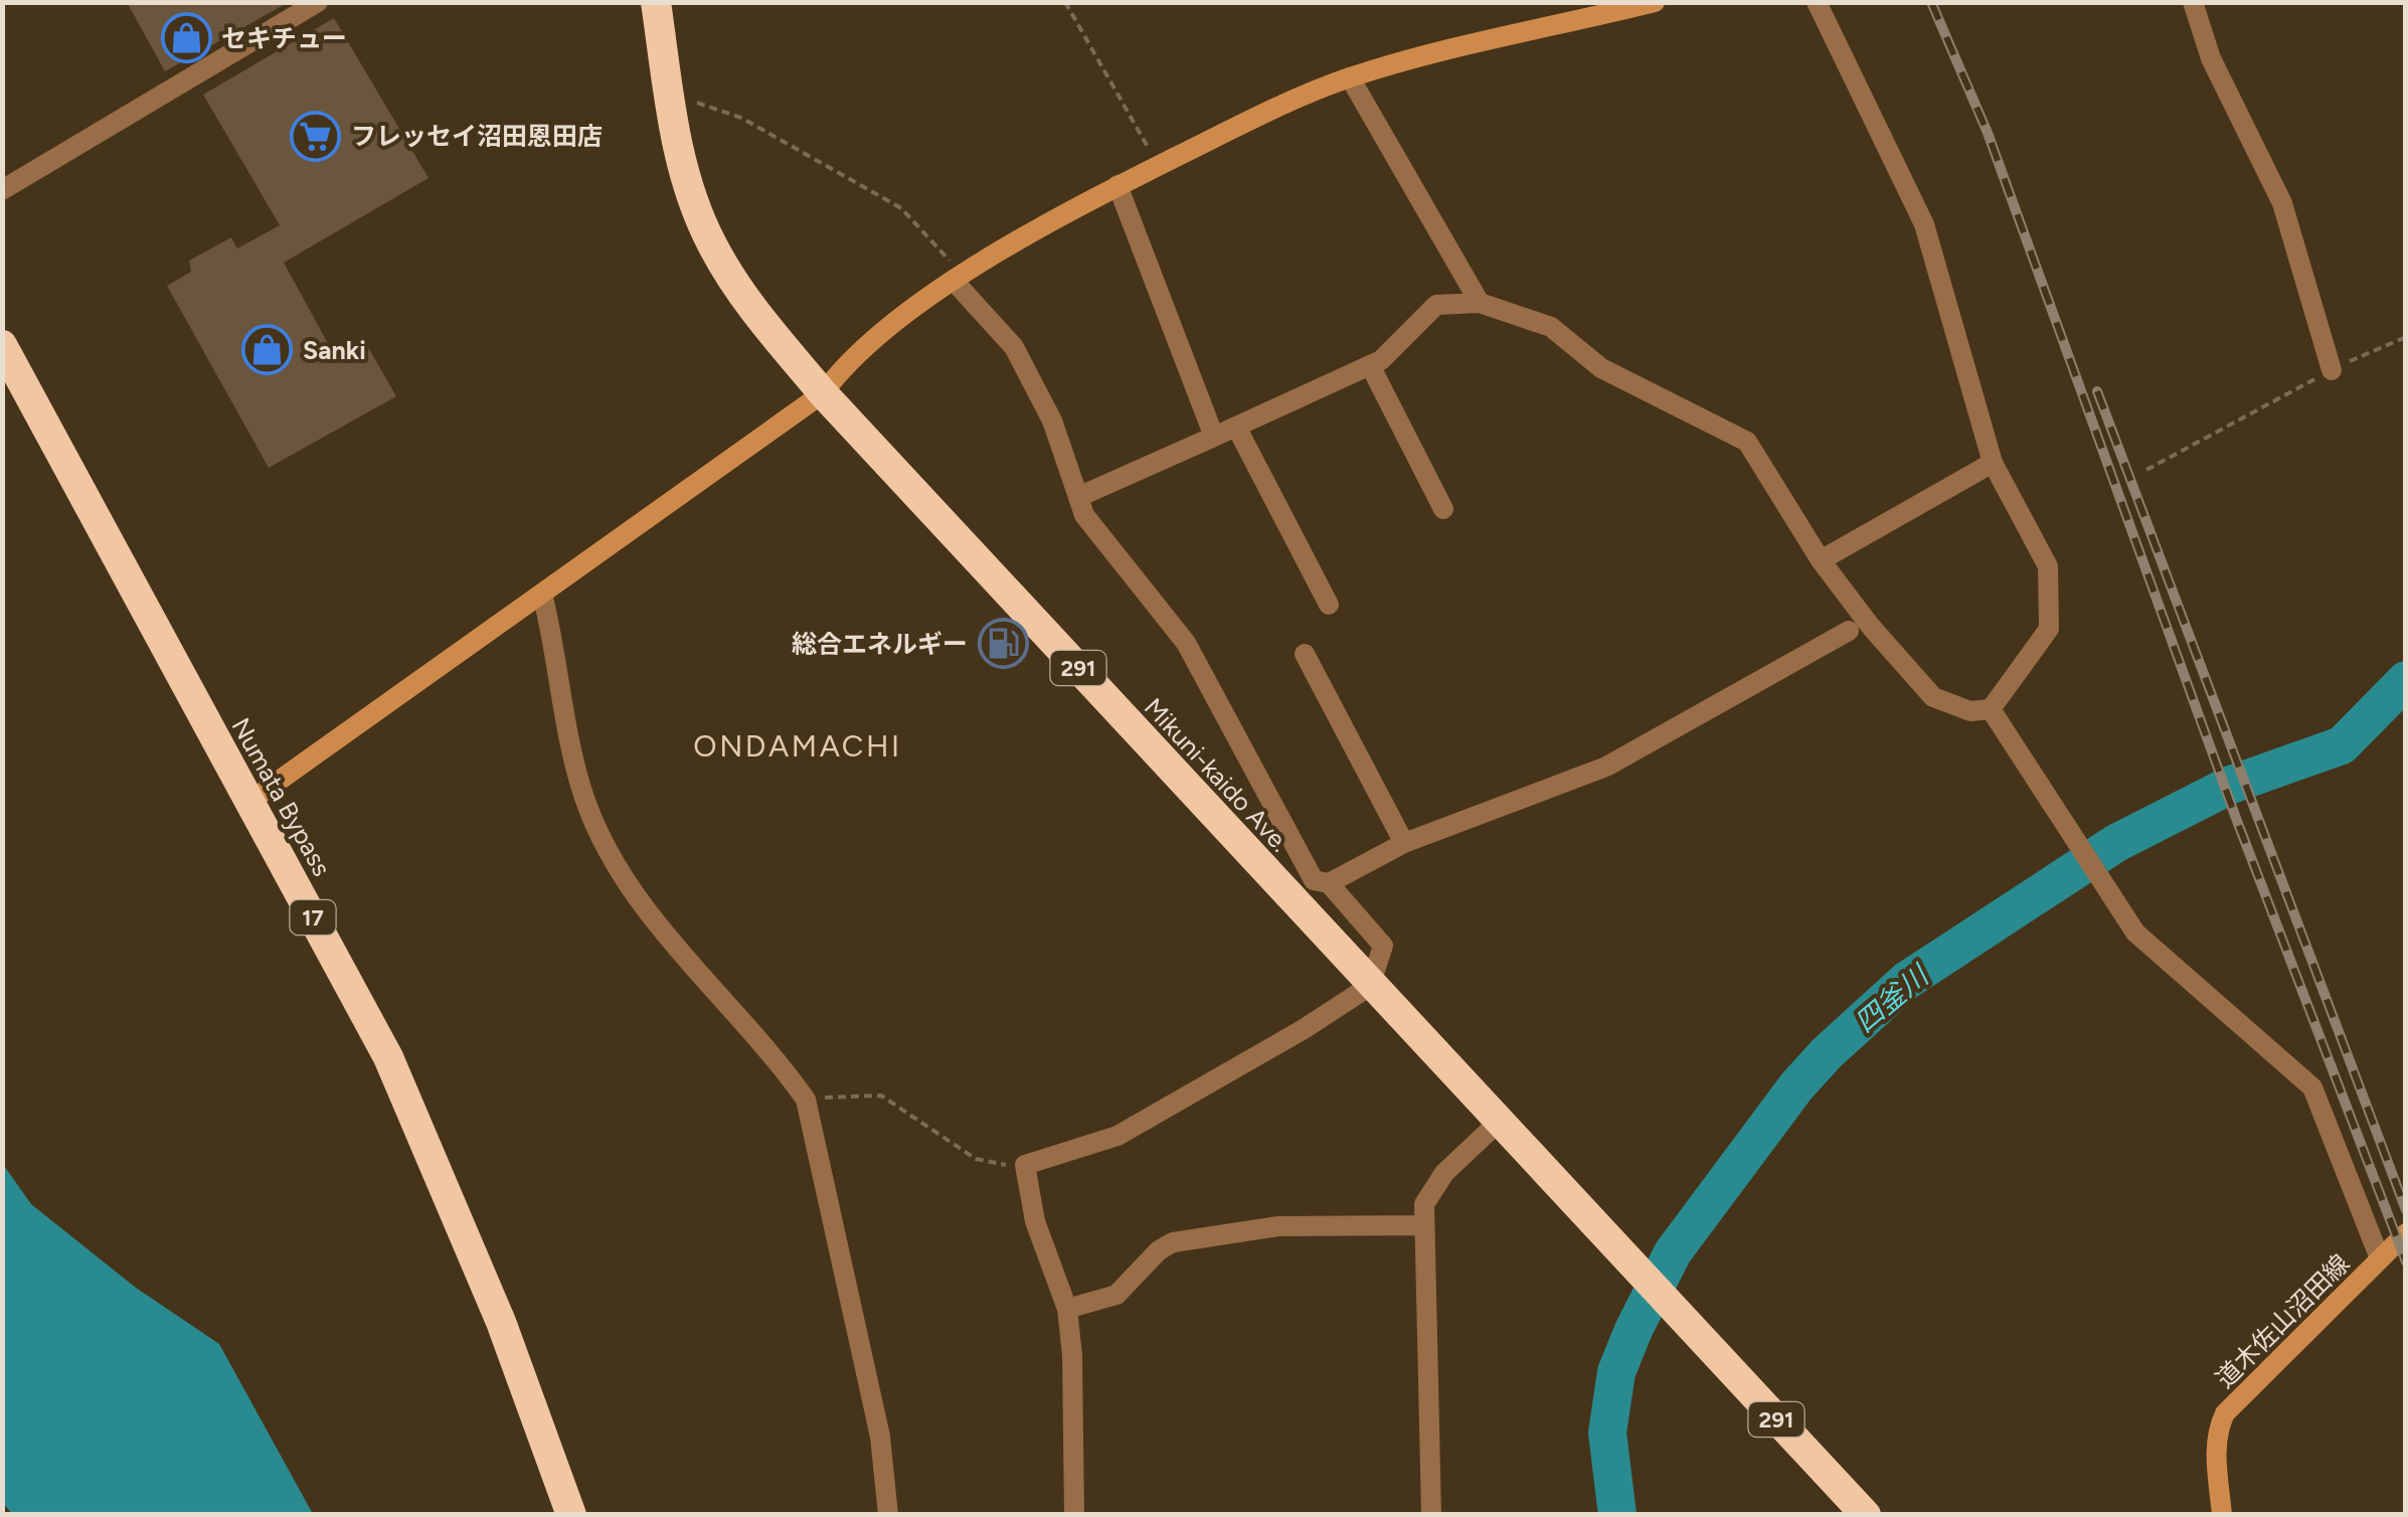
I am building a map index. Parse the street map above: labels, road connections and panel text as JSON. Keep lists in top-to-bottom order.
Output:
{
  "streets": {
    "highway": [
      "291",
      "Mikuni-kaido Ave.",
      "Numata Bypass",
      "17"
    ],
    "street": ["道木佐山沼田線"]
  },
  "districts": ["ONDAMACHI"],
  "water": ["四釜川"],
  "places": {
    "shop": ["セキチュー", "Sanki"],
    "supermarket": ["フレッセイ沼田恩田店"],
    "fuel station": ["総合エネルギー"]
  }
}
